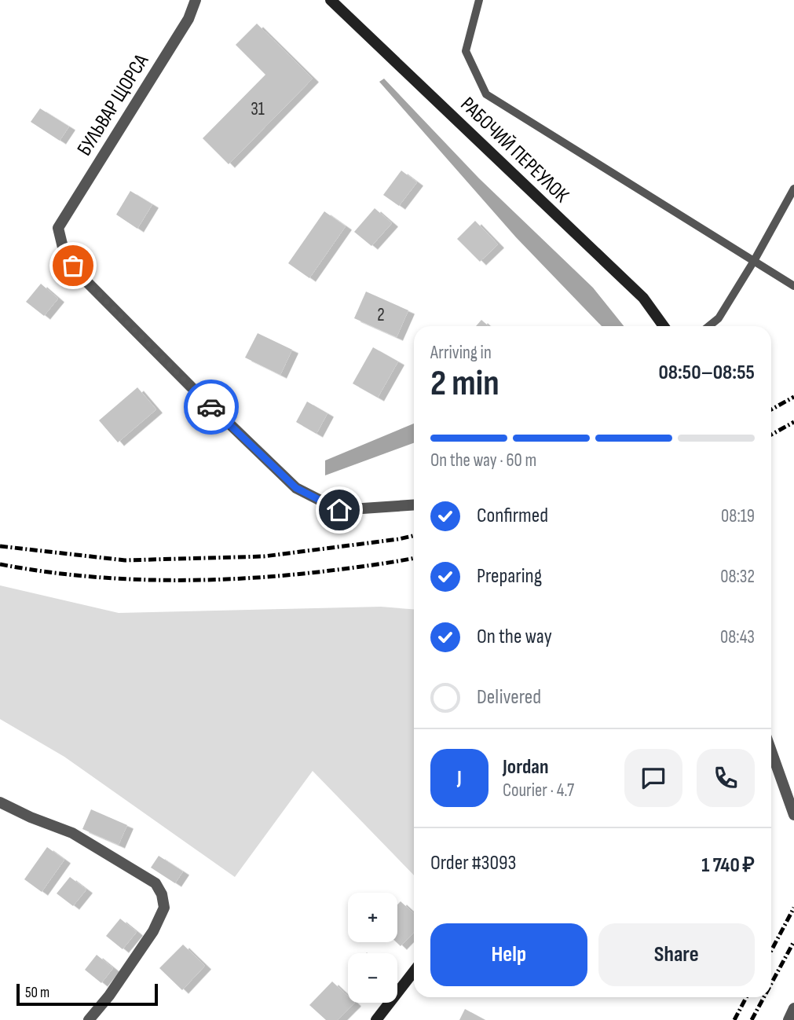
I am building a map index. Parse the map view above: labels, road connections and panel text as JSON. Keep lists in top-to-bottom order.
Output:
{
  "streets": {
    "street": ["БУЛЬВАР ЩОРСА", "РАБОЧИЙ ПЕРЕУЛОК"]
  },
  "house_numbers": ["31", "2"],
  "scale_bar": "50 m",
  "page": {
    "heading": ["2 min", "Arriving in", "08:50–08:55"],
    "panel": [
      "Jordan",
      "Courier · 4.7",
      "Order #3093",
      "1 740 ₽"
    ],
    "bar": "On the way · 60 m",
    "list": [
      ["Confirmed", "08:19"],
      ["Preparing", "08:32"],
      ["On the way", "08:43"],
      "Delivered"
    ],
    "round": "J",
    "map_buttons": ["+", "−"],
    "buttons": ["Help", "Share"],
    "scale": "50 m"
  }
}
